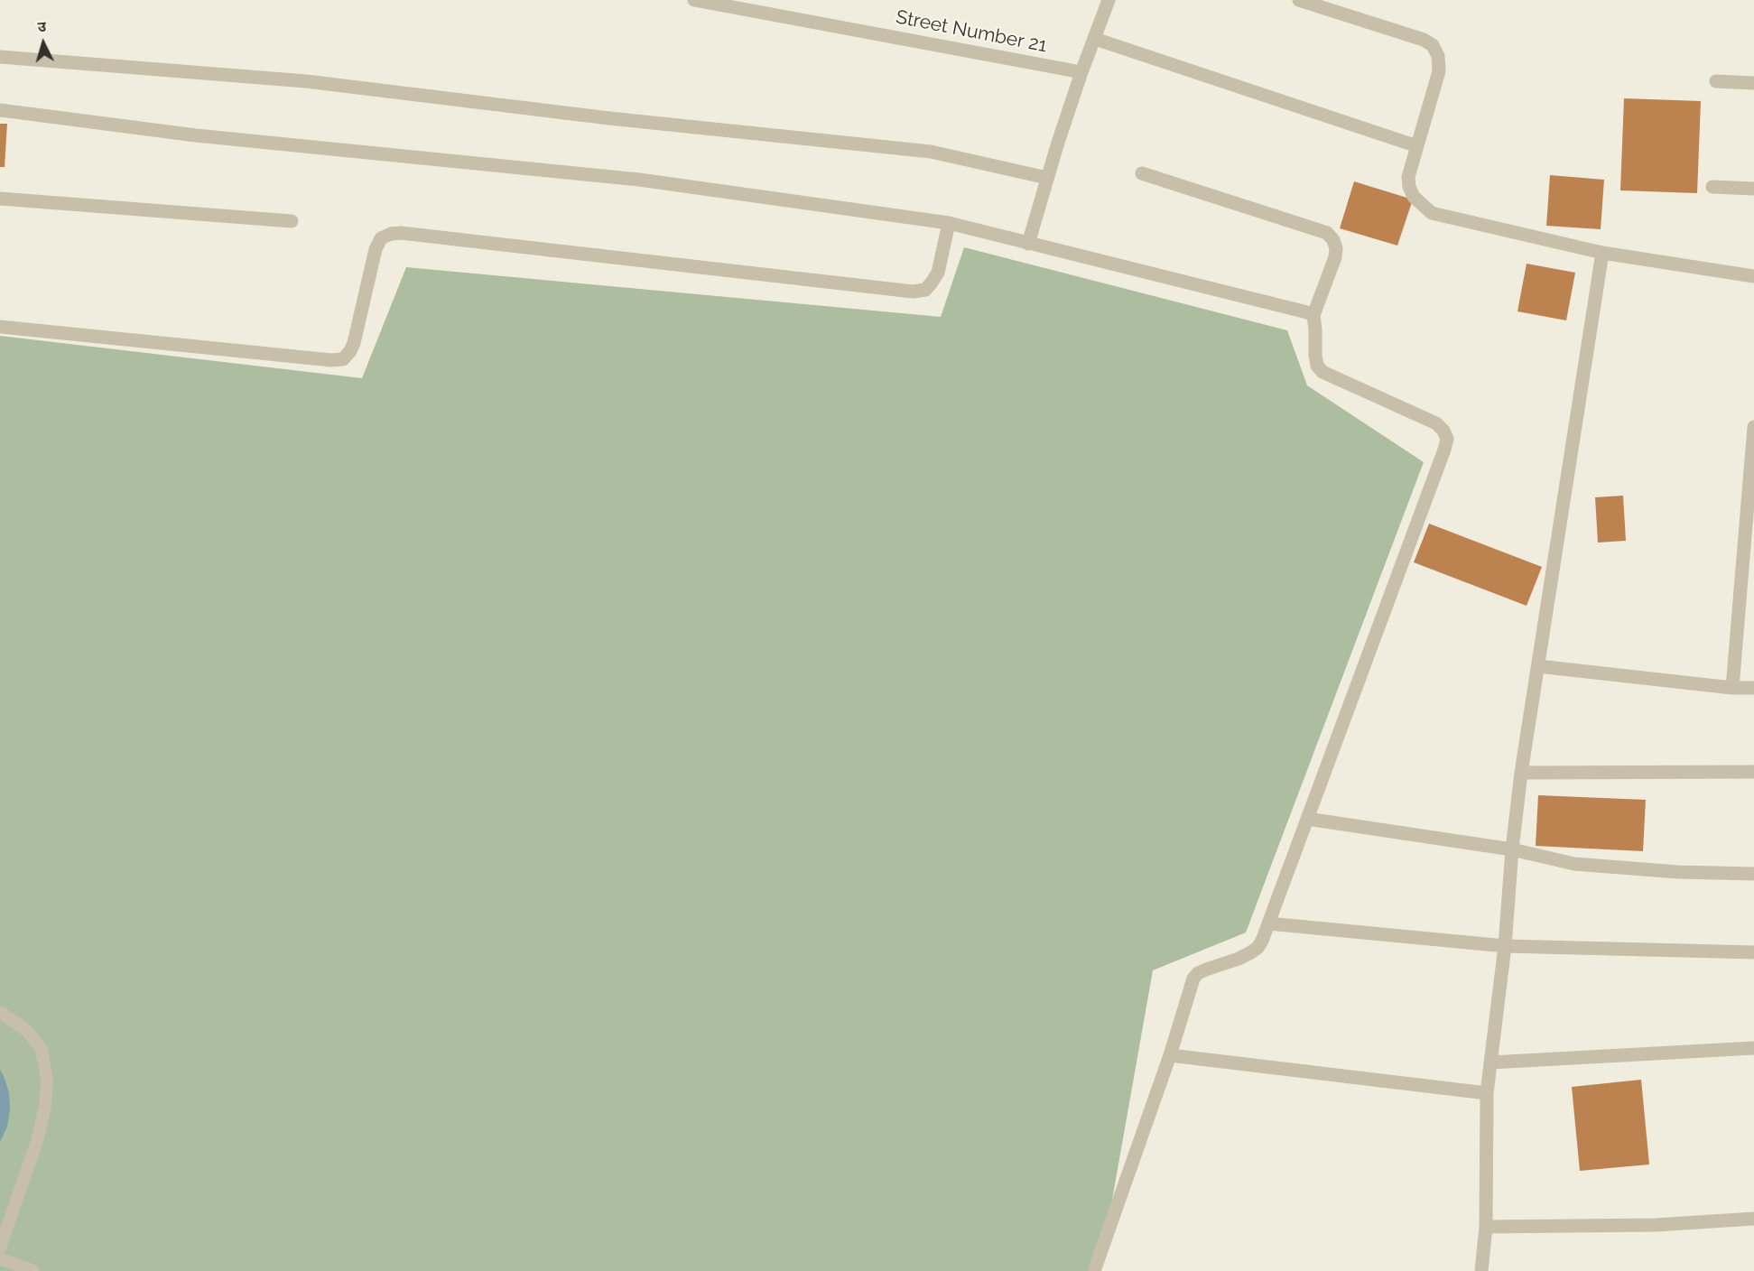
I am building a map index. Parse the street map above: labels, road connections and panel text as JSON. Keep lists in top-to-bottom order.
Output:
{
  "streets": {
    "street": ["Street Number 21"]
  },
  "north": "top"
}
